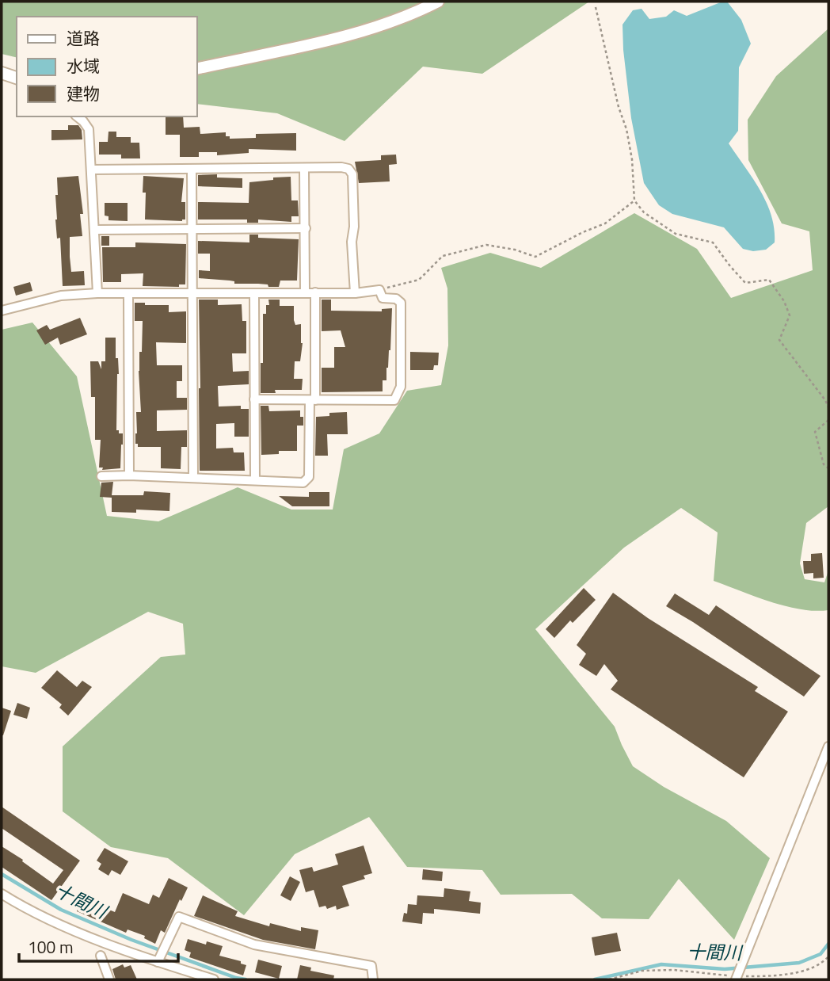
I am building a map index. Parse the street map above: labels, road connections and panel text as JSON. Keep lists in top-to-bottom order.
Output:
{
  "water": ["十間川"],
  "legend": ["道路", "水域", "建物"],
  "scale_bar": "100 m"
}
